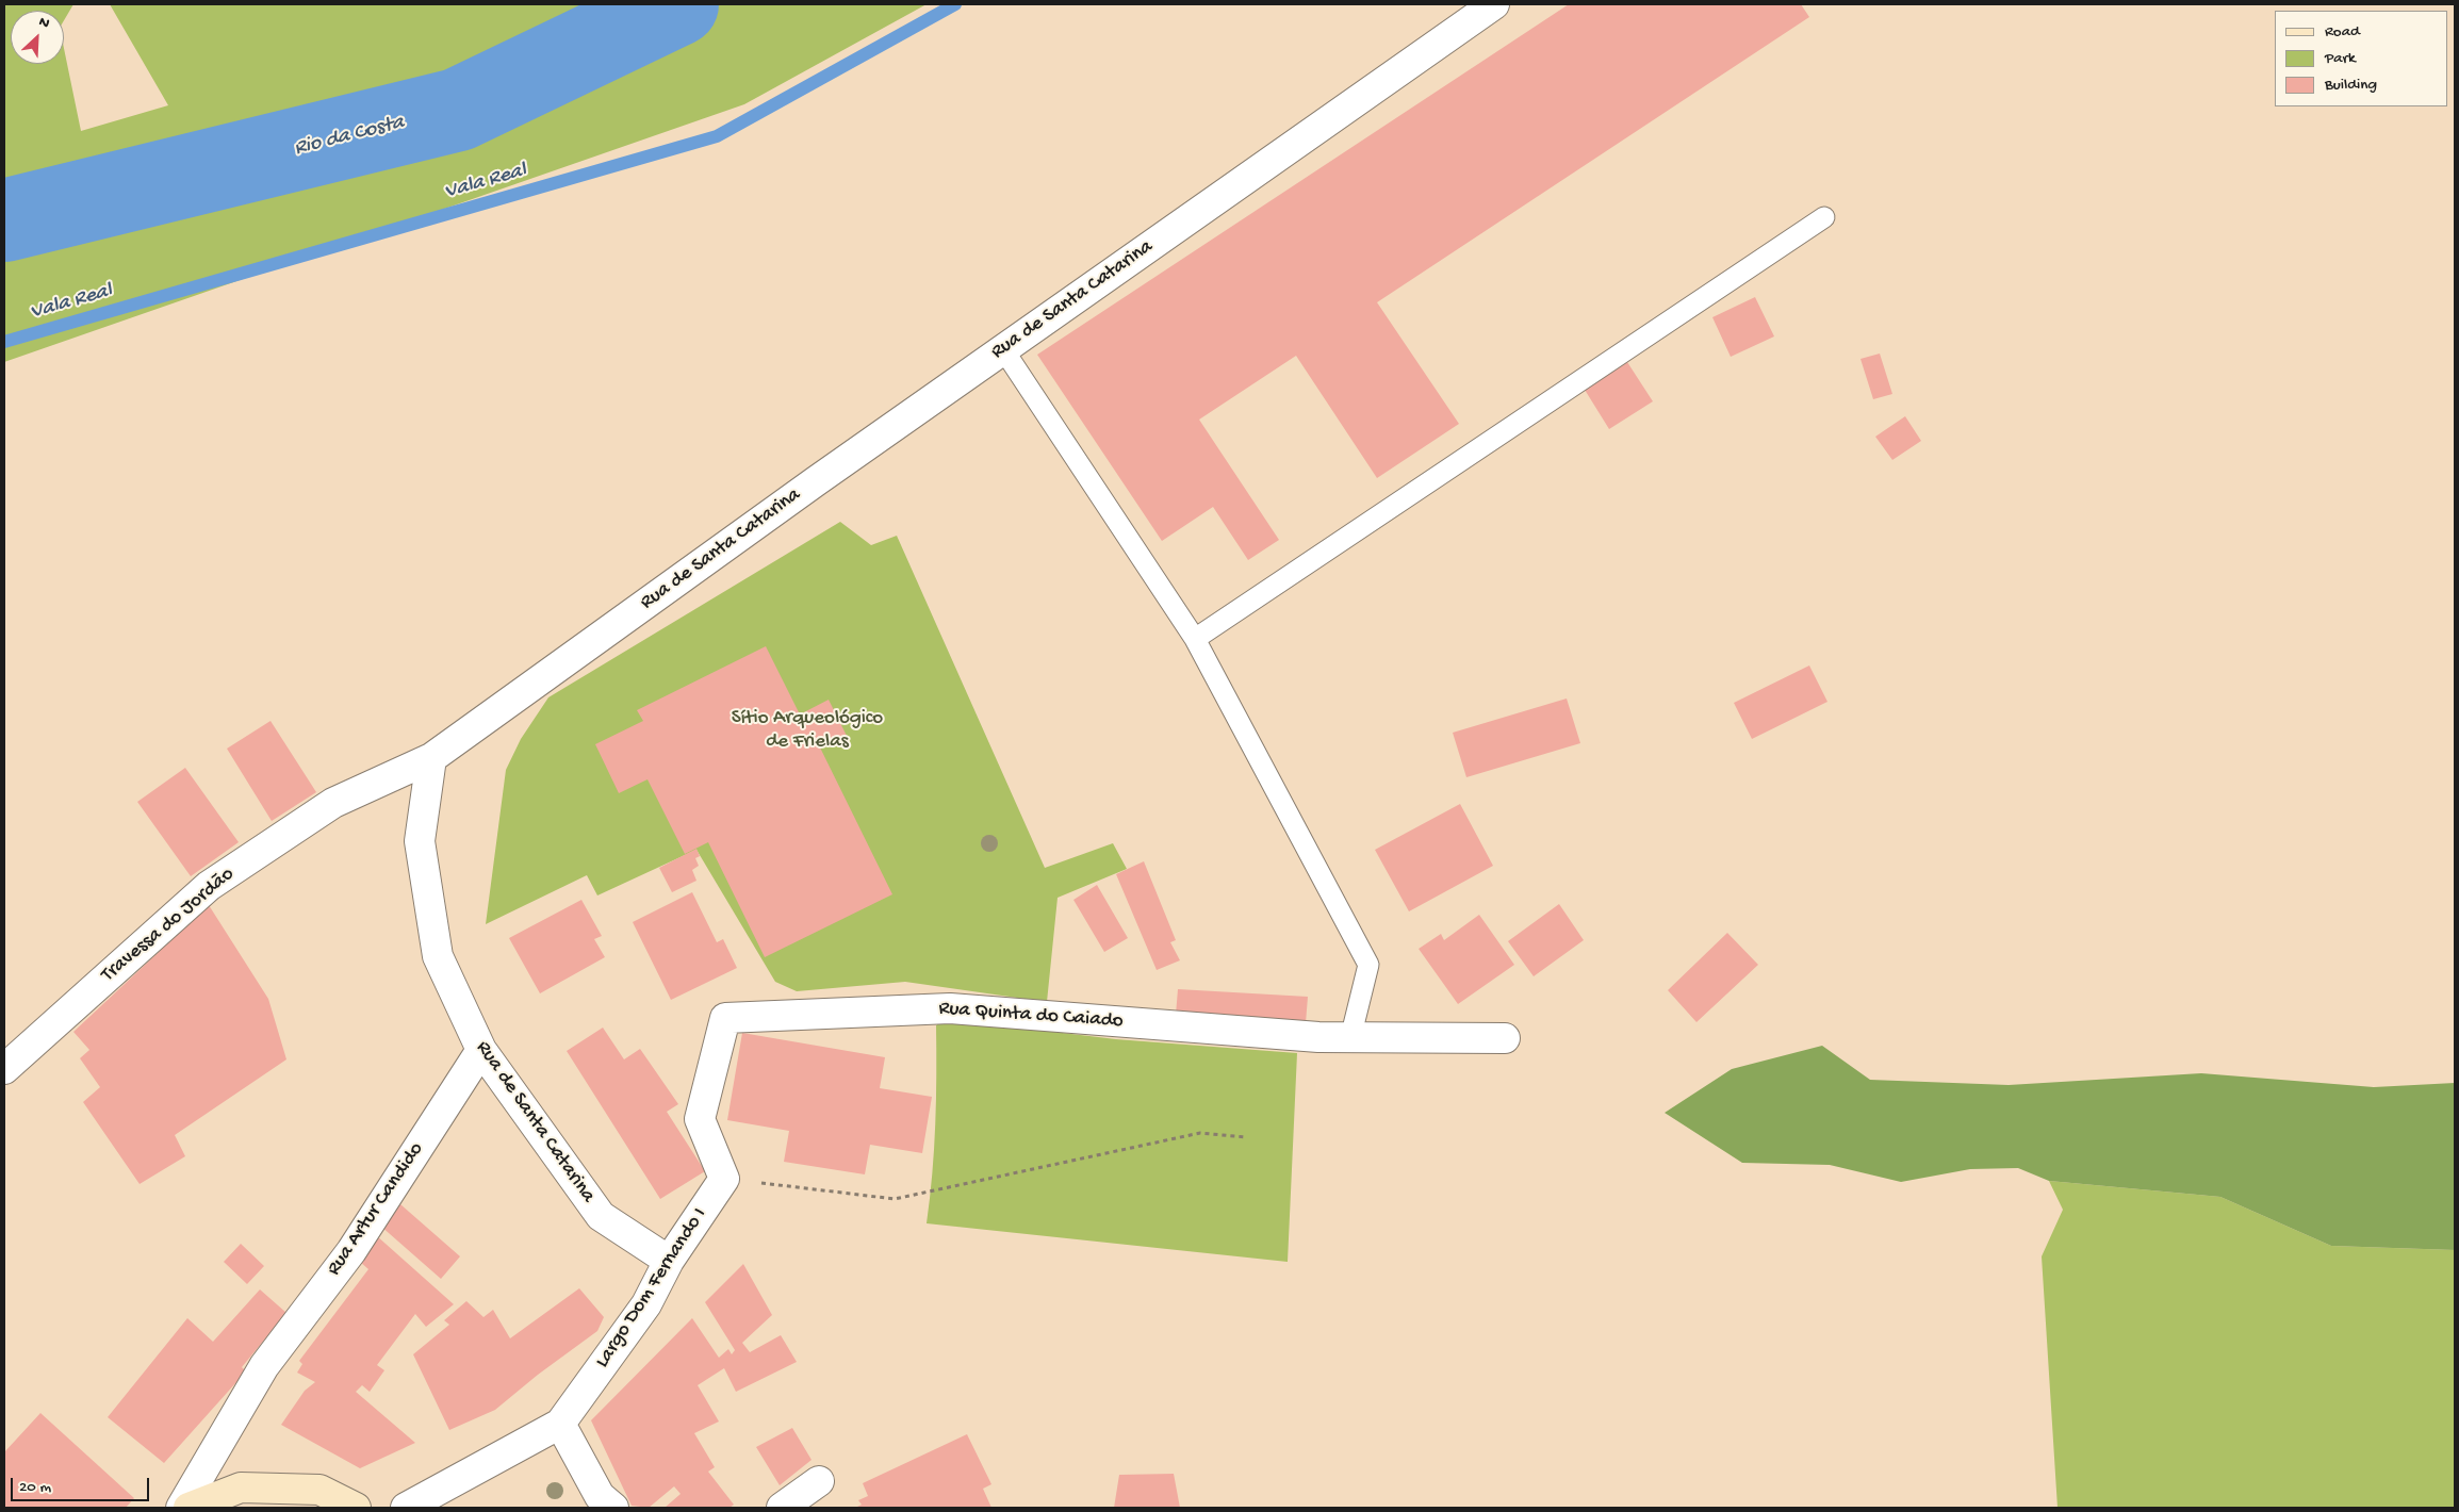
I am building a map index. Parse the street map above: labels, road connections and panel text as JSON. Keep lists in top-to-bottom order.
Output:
{
  "streets": {
    "street": [
      "Rua de Santa Catarina",
      "Travessa do Jordão",
      "Rua Quinta do Caiado",
      "Rua Artur Candido",
      "Largo Dom Fernando I"
    ]
  },
  "crossings": [
    ["Rua de Santa Catarina", "Travessa do Jordão"],
    ["Rua de Santa Catarina", "Rua Artur Candido"],
    ["Rua de Santa Catarina", "Largo Dom Fernando I"],
    ["Rua Quinta do Caiado", "Largo Dom Fernando I"]
  ],
  "water": ["Rio da Costa", "Vala Real"],
  "parks": ["Sítio Arqueológico de Frielas"],
  "legend": ["Road", "Park", "Building"],
  "scale_bar": "20 m",
  "north": "top right"
}
